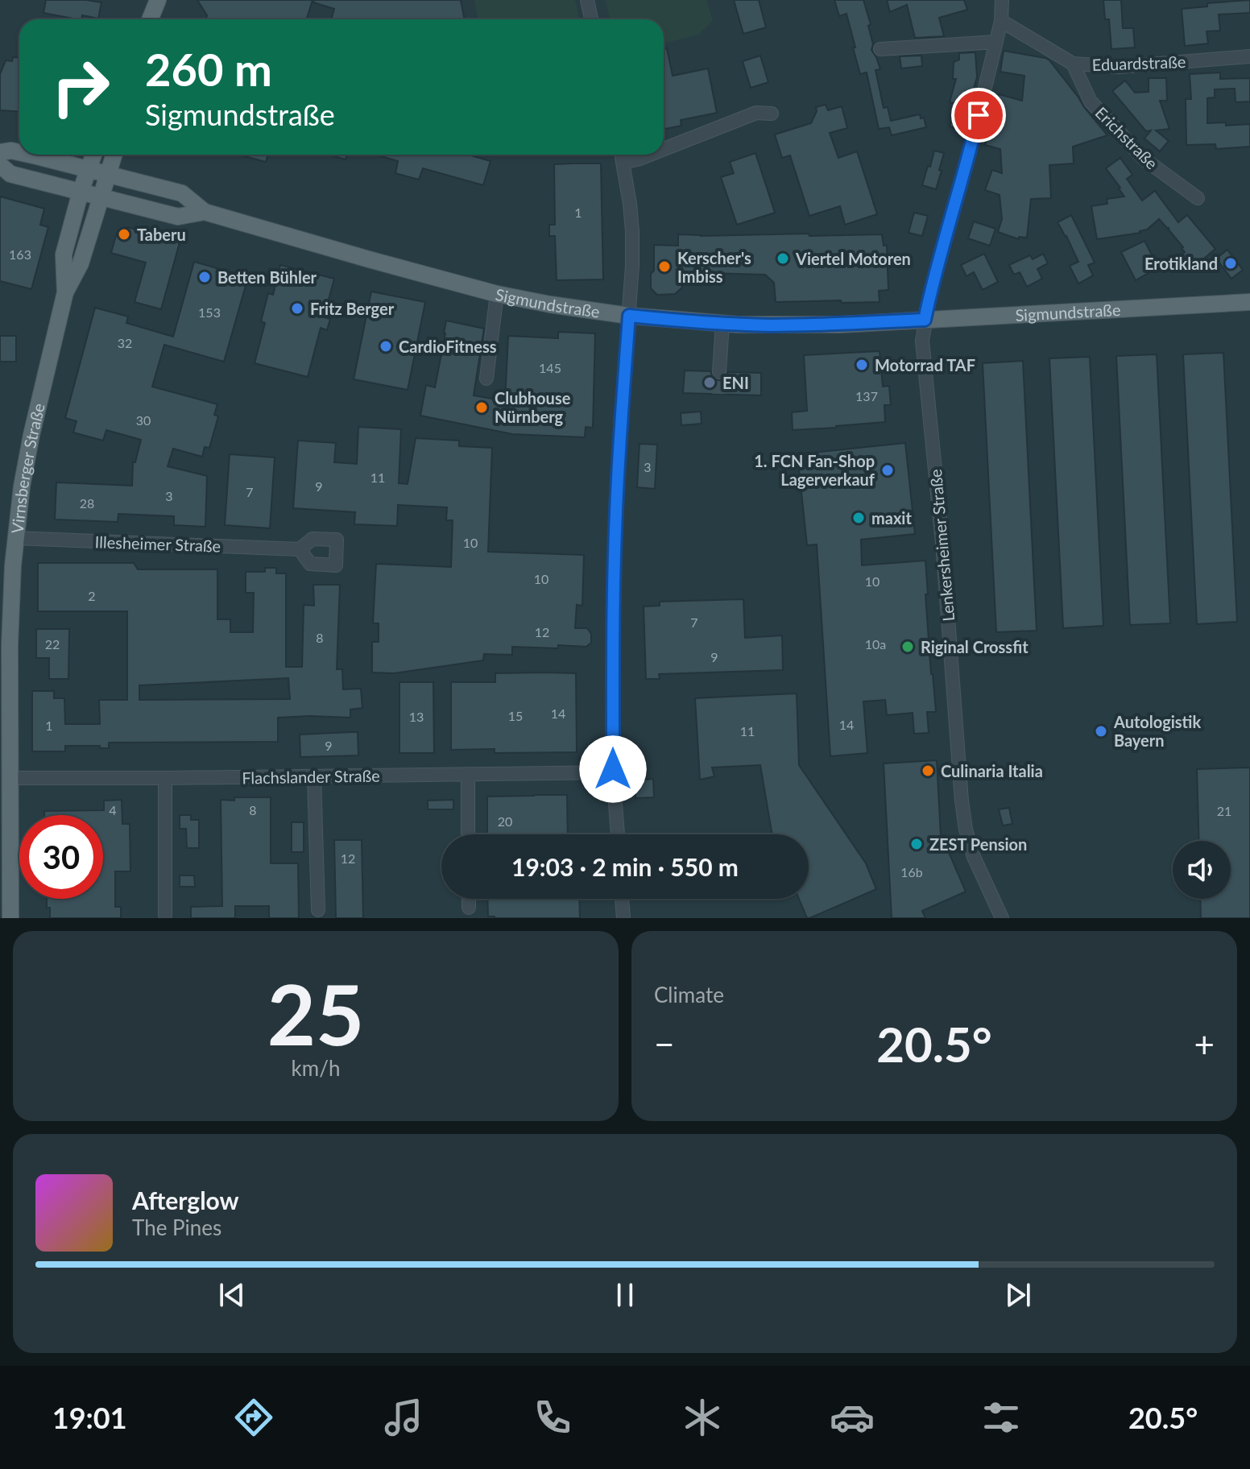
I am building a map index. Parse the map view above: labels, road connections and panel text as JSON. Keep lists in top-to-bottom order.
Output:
{
  "streets": {
    "main road": ["Sigmundstraße", "Virnsberger Straße"],
    "street": [
      "Eduardstraße",
      "Erichstraße",
      "Illesheimer Straße",
      "Lenkersheimer Straße",
      "Flachslander Straße"
    ]
  },
  "crossings": [
    ["Eduardstraße", "Erichstraße"],
    ["Eduardstraße", "Lenkersheimer Straße"],
    ["Sigmundstraße", "Virnsberger Straße"],
    ["Sigmundstraße", "Lenkersheimer Straße"],
    ["Virnsberger Straße", "Illesheimer Straße"],
    ["Virnsberger Straße", "Flachslander Straße"]
  ],
  "places": [
    "Taberu",
    "Viertel Motoren",
    "Erotikland",
    "Kerscher's Imbiss",
    "Betten Bühler",
    "Fritz Berger",
    "CardioFitness",
    "Motorrad TAF",
    "ENI",
    "Clubhouse Nürnberg",
    "1. FCN Fan-Shop Lagerverkauf",
    "maxit",
    "Riginal Crossfit",
    "Autologistik Bayern",
    "Culinaria Italia",
    "ZEST Pension"
  ],
  "house_numbers": [
    "1",
    "163",
    "153",
    "32",
    "145",
    "137",
    "30",
    "3",
    "11",
    "9",
    "7",
    "3",
    "28",
    "10",
    "10",
    "10",
    "2",
    "7",
    "12",
    "8",
    "22",
    "10a",
    "9",
    "14",
    "15",
    "13",
    "14",
    "1",
    "11",
    "9",
    "4",
    "8",
    "21",
    "20",
    "12",
    "16b"
  ],
  "page": {
    "turn": ["260 m", "Sigmundstraße"],
    "limit": "30",
    "trip": "19:03 · 2 min · 550 m",
    "tile": [
      ["25", "km/h"],
      "Climate"
    ],
    "heat": ["−", "20.5°", "+"],
    "song": ["Afterglow", "The Pines"],
    "tabs": ["19:01", "20.5°"]
  }
}
